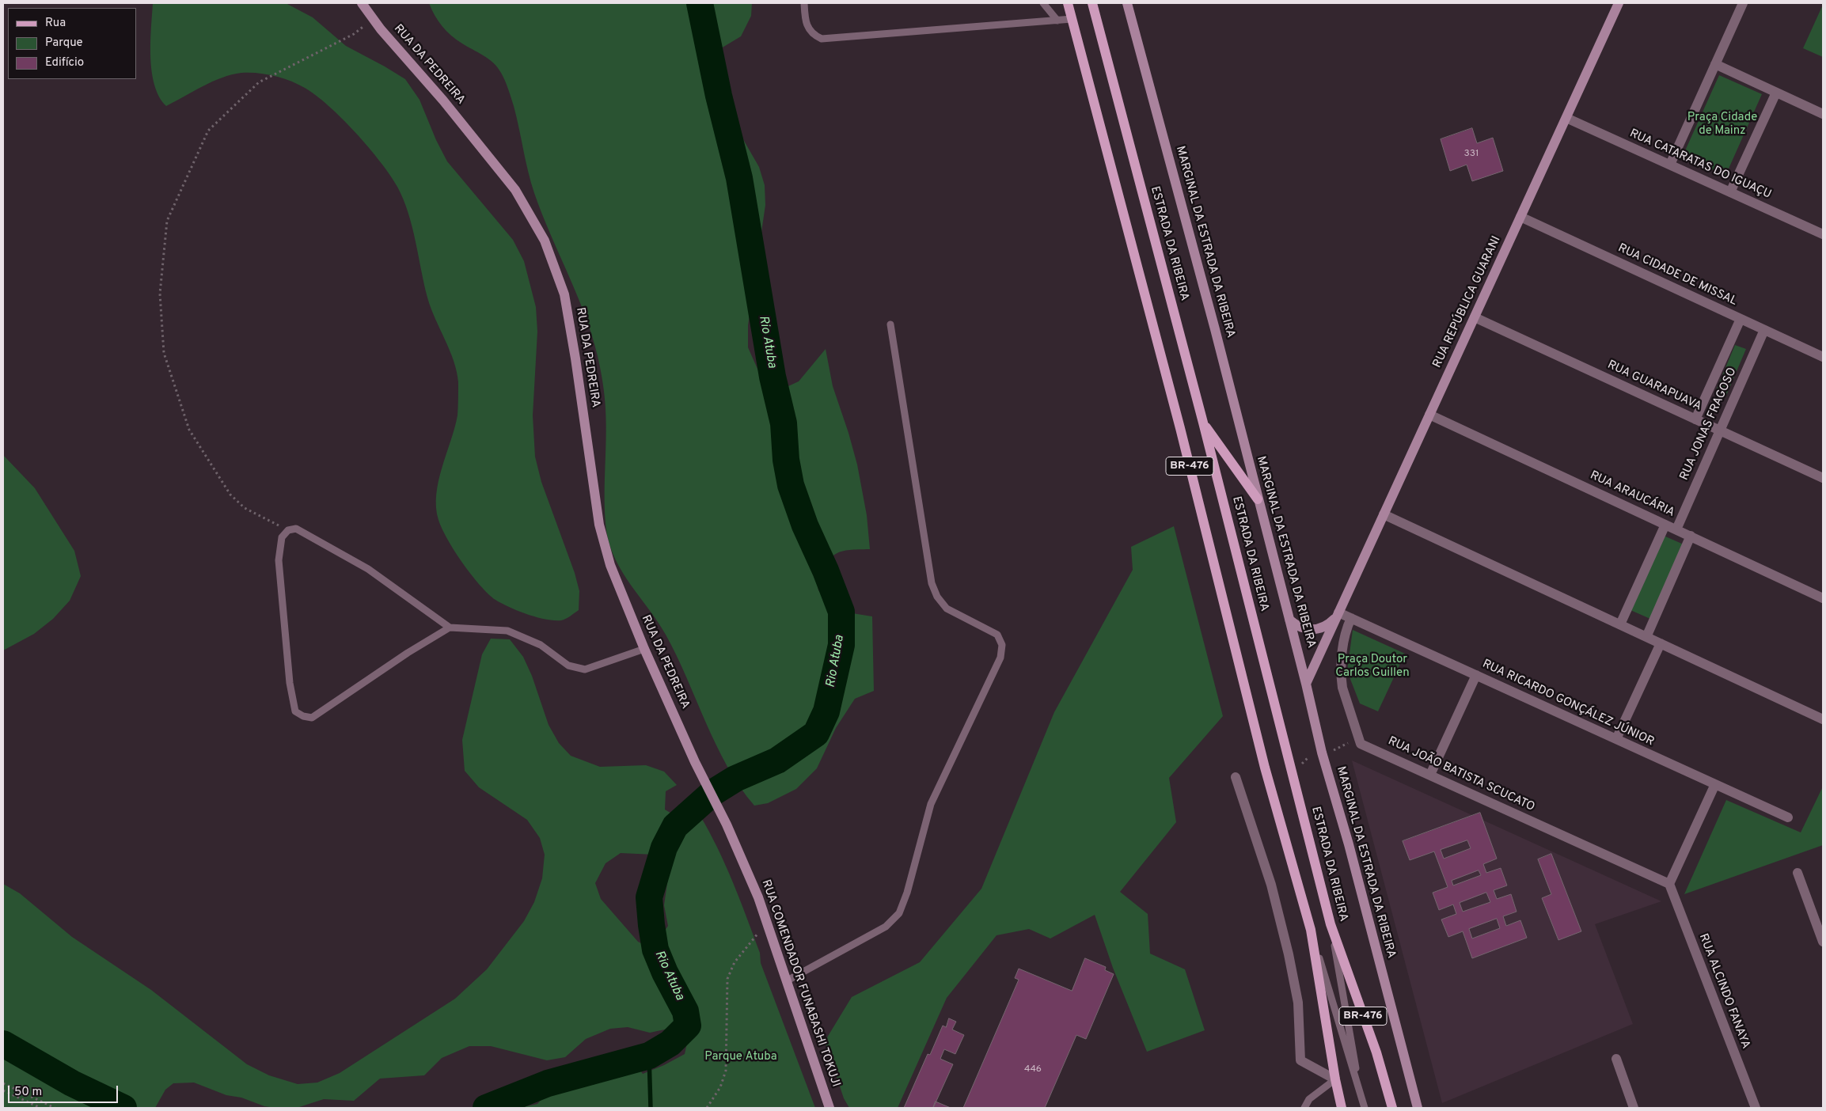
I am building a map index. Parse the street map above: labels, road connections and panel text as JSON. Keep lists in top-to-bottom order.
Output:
{
  "streets": {
    "main road": [
      "RUA DA PEDREIRA",
      "MARGINAL DA ESTRADA DA RIBEIRA",
      "ESTRADA DA RIBEIRA",
      "RUA REPÚBLICA GUARANI",
      "BR-476",
      "RUA COMENDADOR FUNABASHI TOKUJI"
    ],
    "street": [
      "RUA CATARATAS DO IGUAÇU",
      "RUA CIDADE DE MISSAL",
      "RUA GUARAPUAVA",
      "RUA JONAS FRAGOSO",
      "RUA ARAUCÁRIA",
      "RUA RICARDO GONÇÁLEZ JÚNIOR",
      "RUA JOÃO BATISTA SCUCATO",
      "RUA ALCINDO FANAYA"
    ]
  },
  "crossings": [
    ["RUA DA PEDREIRA", "RUA COMENDADOR FUNABASHI TOKUJI"],
    ["RUA CATARATAS DO IGUAÇU", "RUA REPÚBLICA GUARANI"],
    ["MARGINAL DA ESTRADA DA RIBEIRA", "RUA REPÚBLICA GUARANI"],
    ["RUA CIDADE DE MISSAL", "RUA REPÚBLICA GUARANI"],
    ["RUA CIDADE DE MISSAL", "RUA JONAS FRAGOSO"],
    ["RUA REPÚBLICA GUARANI", "RUA GUARAPUAVA"],
    ["RUA REPÚBLICA GUARANI", "RUA ARAUCÁRIA"],
    ["RUA REPÚBLICA GUARANI", "RUA RICARDO GONÇÁLEZ JÚNIOR"],
    ["RUA GUARAPUAVA", "RUA JONAS FRAGOSO"],
    ["RUA JONAS FRAGOSO", "RUA ARAUCÁRIA"],
    ["RUA RICARDO GONÇÁLEZ JÚNIOR", "RUA JOÃO BATISTA SCUCATO"],
    ["RUA JOÃO BATISTA SCUCATO", "RUA ALCINDO FANAYA"]
  ],
  "water": ["Rio Atuba"],
  "parks": ["Praça Cidade de Mainz", "Praça Doutor Carlos Guillen", "Parque Atuba"],
  "house_numbers": ["331", "446"],
  "legend": ["Rua", "Parque", "Edifício"],
  "scale_bar": "50 m"
}
